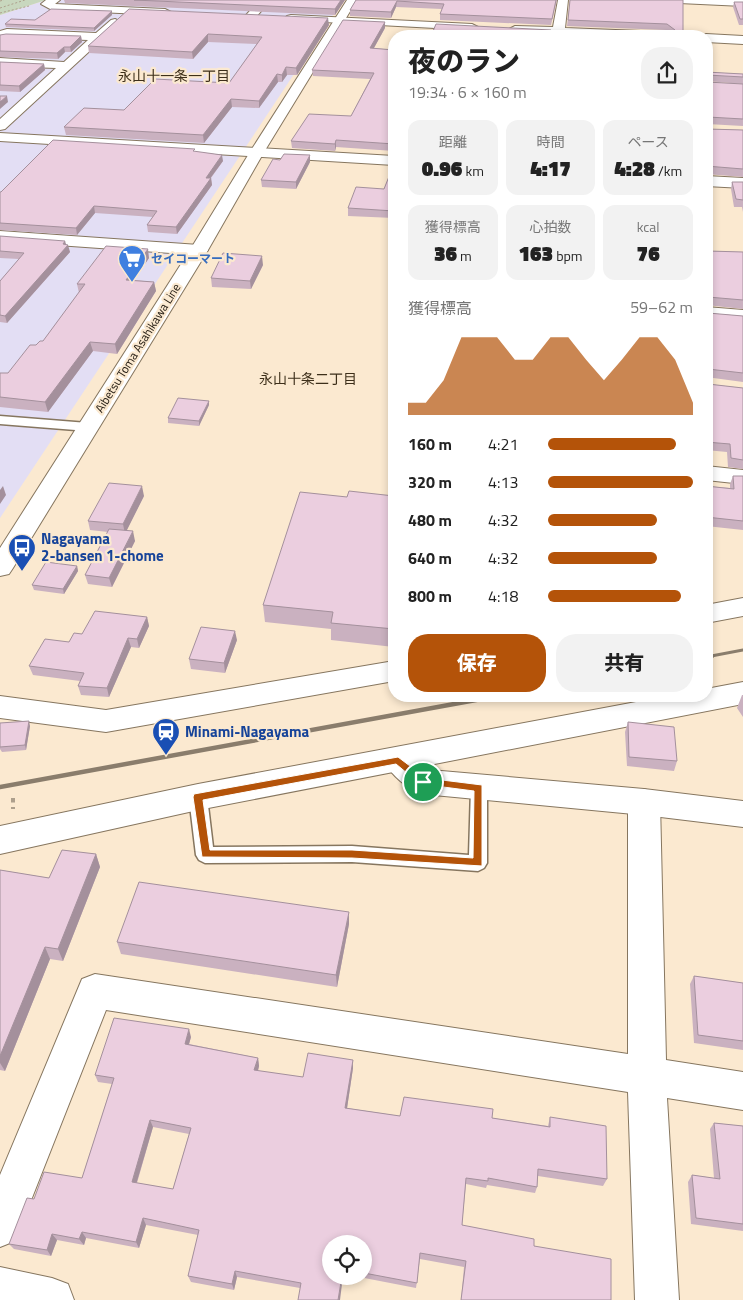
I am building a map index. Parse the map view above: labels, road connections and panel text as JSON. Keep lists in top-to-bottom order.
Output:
{
  "streets": {
    "street": ["Aibetsu Toma Asahikawa Line"]
  },
  "districts": ["永山十一条一丁目", "永山十条二丁目"],
  "places": {
    "supermarket": ["セイコーマート"],
    "bus stop": ["Nagayama 2-bansen 1-chome"],
    "station": ["Minami-Nagayama"]
  },
  "page": {
    "heading": ["夜のラン", "19:34 · 6 × 160 m"],
    "stats": [
      ["距離", "0.96 km"],
      ["時間", "4:17"],
      ["ペース", "4:28 /km"],
      ["獲得標高", "36 m"],
      ["心拍数", "163 bpm"],
      ["kcal", "76"]
    ],
    "chart": ["獲得標高", "59–62 m"],
    "list": [
      {
        "name": "160 m",
        "note": "4:21"
      },
      {
        "name": "320 m",
        "note": "4:13"
      },
      {
        "name": "480 m",
        "note": "4:32"
      },
      {
        "name": "640 m",
        "note": "4:32"
      },
      {
        "name": "800 m",
        "note": "4:18"
      }
    ],
    "buttons": ["保存", "共有"]
  }
}
